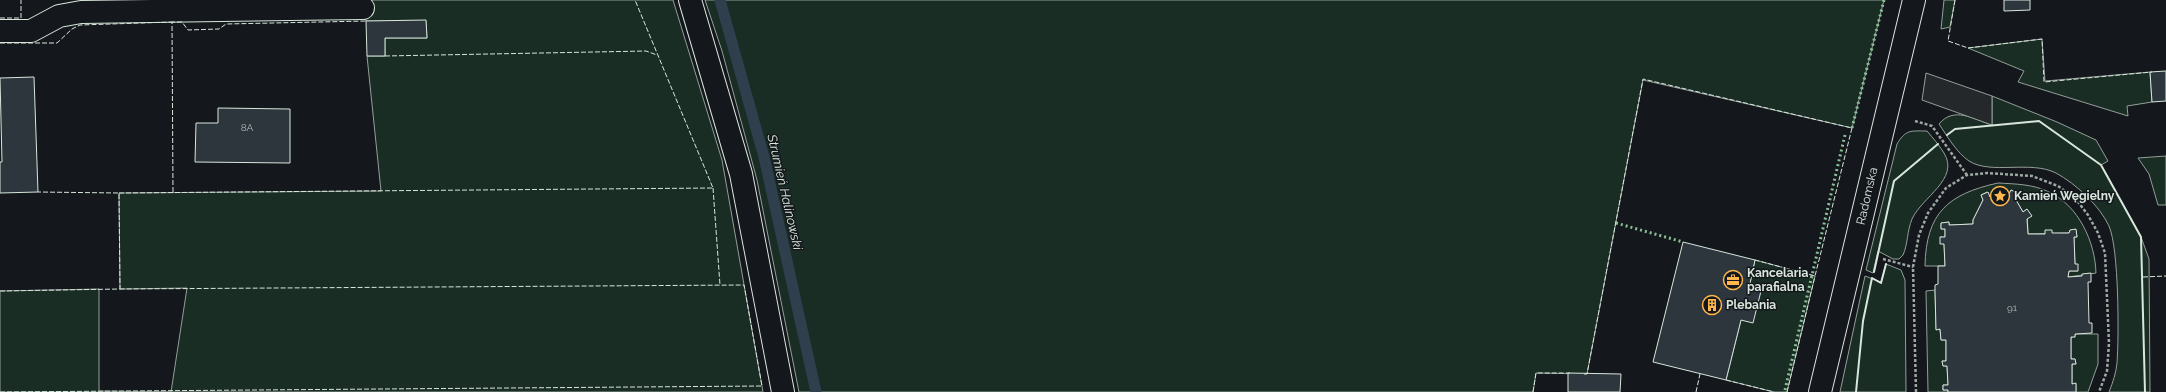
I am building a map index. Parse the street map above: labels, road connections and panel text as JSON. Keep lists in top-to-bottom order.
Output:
{
  "streets": {
    "street": ["Radomska"]
  },
  "water": ["Strumień Halinowski"],
  "places": {
    "place": ["Kamień Węgielny"],
    "office": ["Kancelaria parafialna"],
    "building": ["Plebania"]
  },
  "house_numbers": ["8A", "91"]
}
